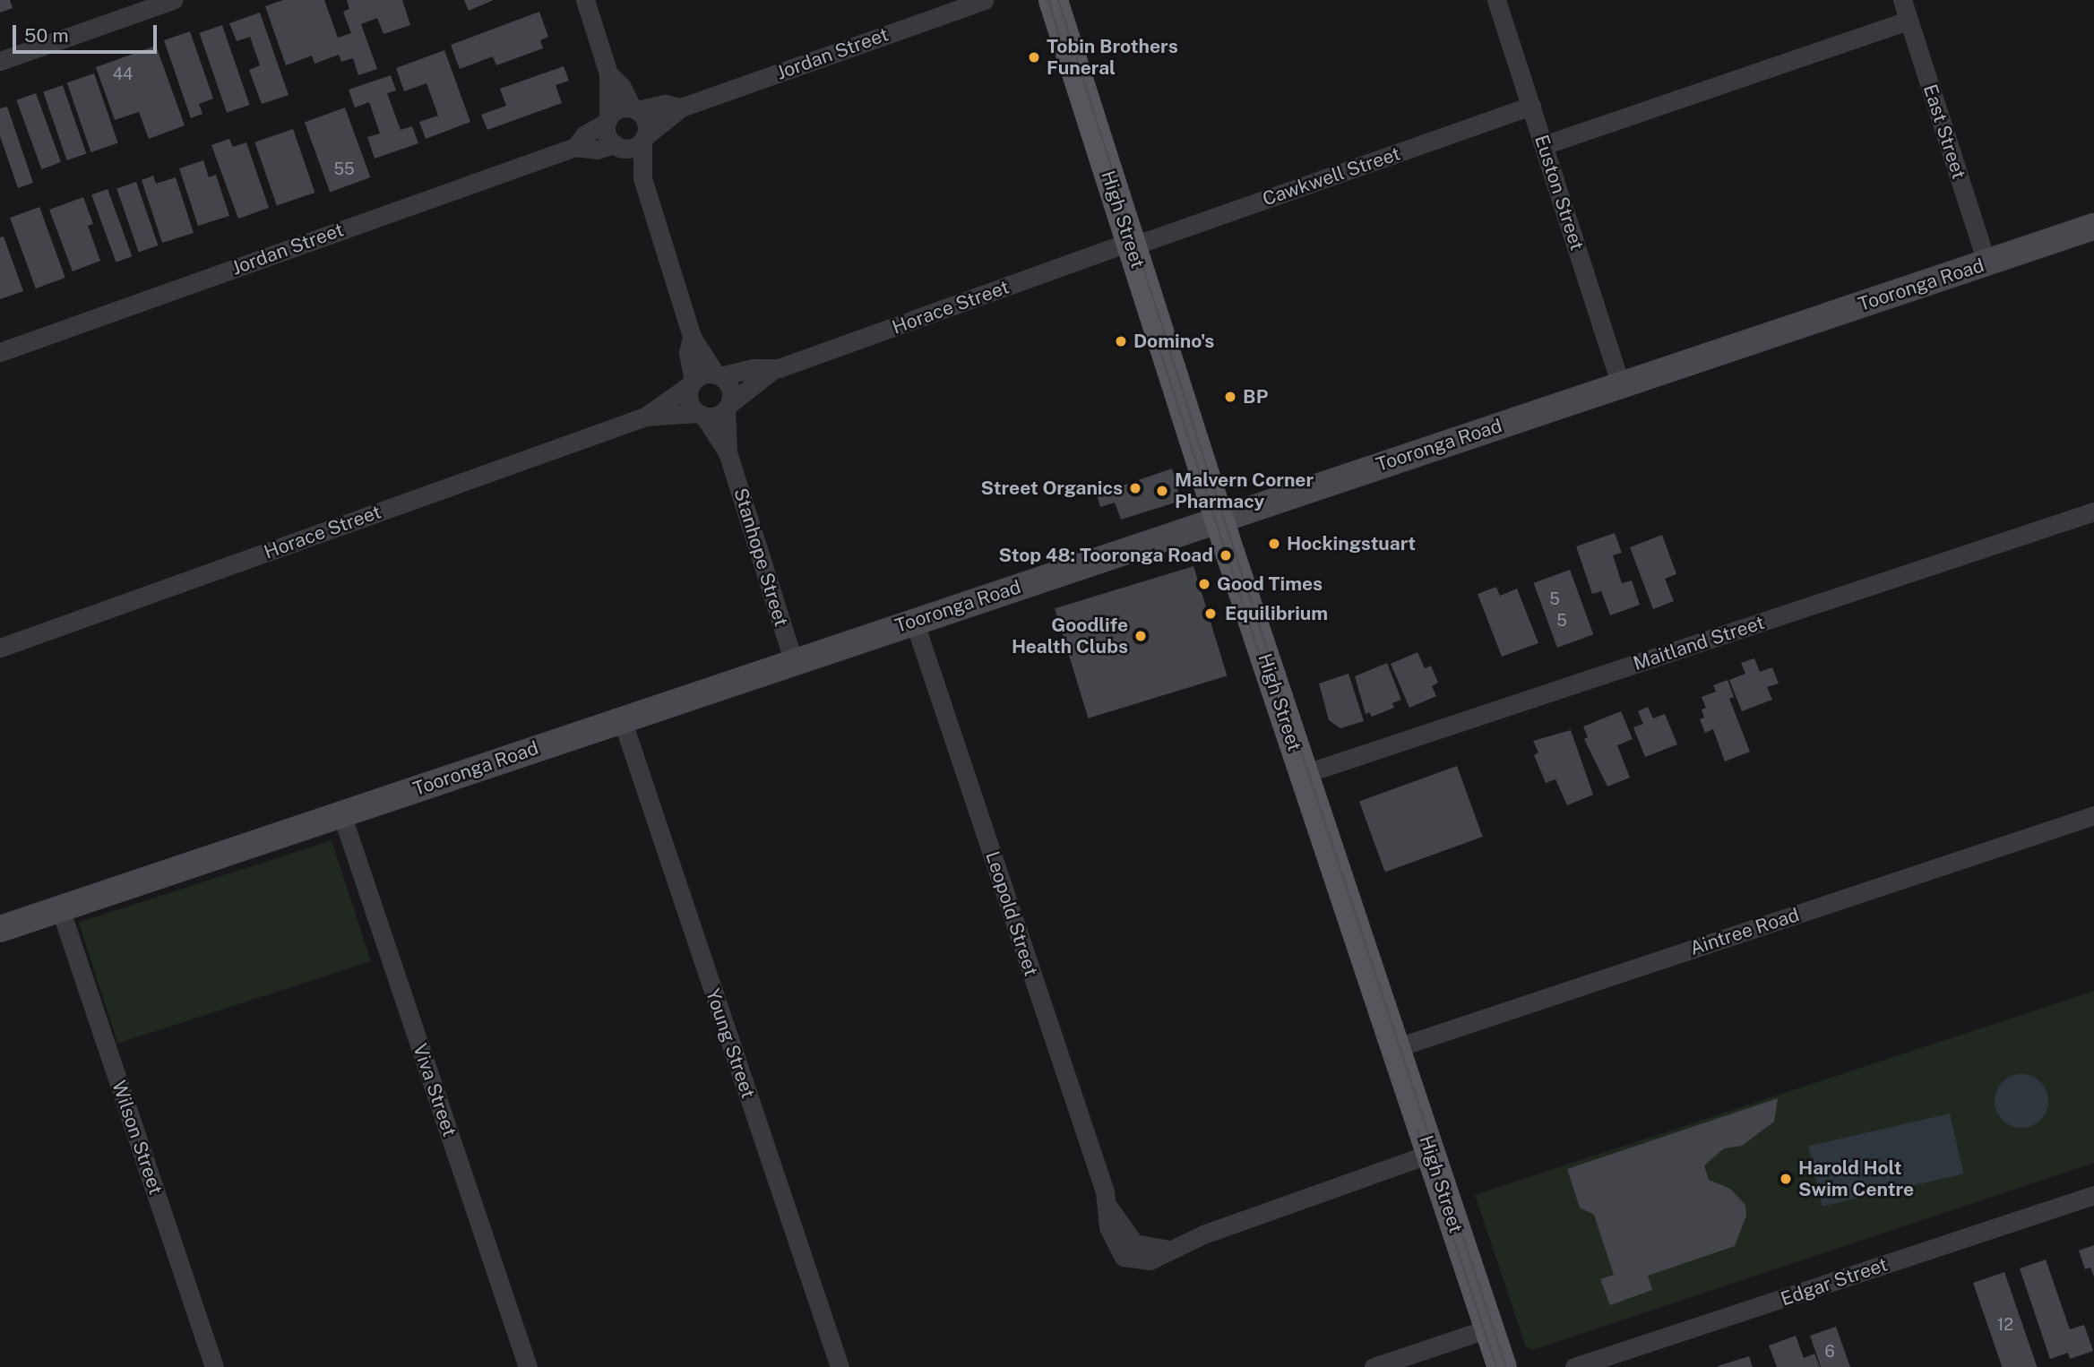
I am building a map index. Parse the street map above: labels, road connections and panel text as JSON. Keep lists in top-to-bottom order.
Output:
{
  "streets": {
    "main road": ["High Street", "Tooronga Road"],
    "street": [
      "Jordan Street",
      "East Street",
      "Cawkwell Street",
      "Euston Street",
      "Horace Street",
      "Stanhope Street",
      "Maitland Street",
      "Leopold Street",
      "Aintree Road",
      "Young Street",
      "Viva Street",
      "Wilson Street",
      "Edgar Street"
    ]
  },
  "crossings": [
    ["East Street", "Tooronga Road"],
    ["Cawkwell Street", "Euston Street"],
    ["Cawkwell Street", "High Street"],
    ["Cawkwell Street", "Horace Street"],
    ["Euston Street", "Tooronga Road"],
    ["High Street", "Tooronga Road"],
    ["High Street", "Horace Street"],
    ["High Street", "Maitland Street"],
    ["High Street", "Leopold Street"],
    ["High Street", "Aintree Road"],
    ["Tooronga Road", "Stanhope Street"],
    ["Tooronga Road", "Leopold Street"],
    ["Tooronga Road", "Young Street"],
    ["Tooronga Road", "Viva Street"],
    ["Tooronga Road", "Wilson Street"],
    ["Horace Street", "Stanhope Street"]
  ],
  "places": [
    "Tobin Brothers Funeral",
    "Domino's",
    "BP",
    "Street Organics",
    "Malvern Corner Pharmacy",
    "Hockingstuart",
    "Stop 48: Tooronga Road",
    "Good Times",
    "Equilibrium",
    "Goodlife Health Clubs",
    "Harold Holt Swim Centre"
  ],
  "house_numbers": [
    "44",
    "55",
    "5",
    "5",
    "12",
    "6"
  ],
  "scale_bar": "50 m"
}
